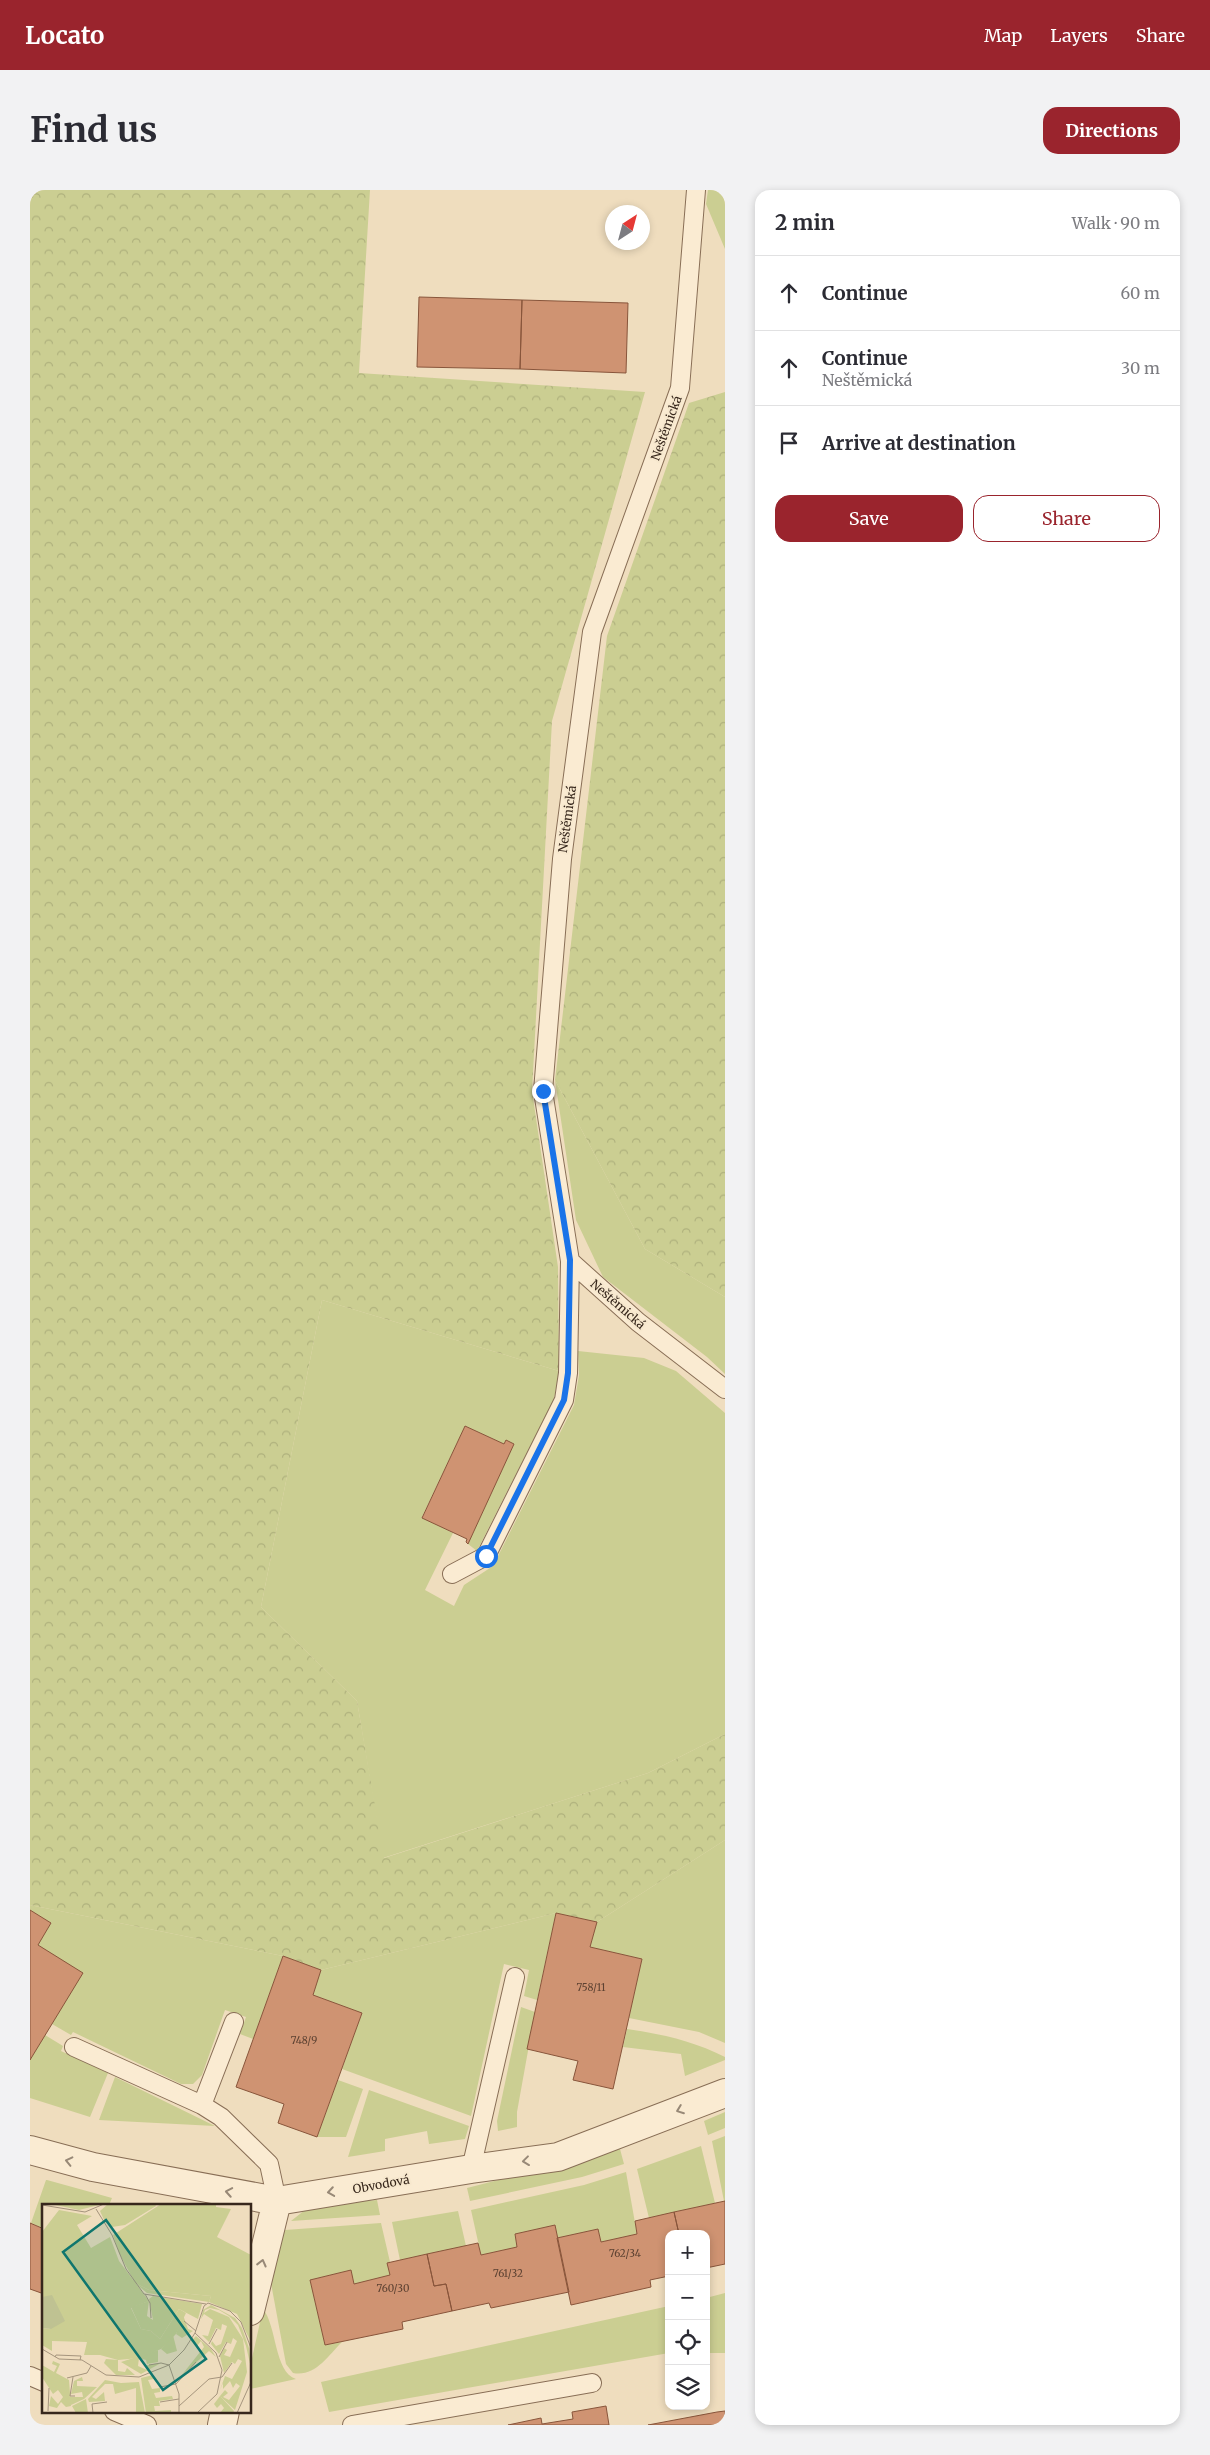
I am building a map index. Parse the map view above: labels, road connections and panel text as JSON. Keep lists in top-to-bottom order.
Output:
{
  "streets": {
    "street": ["Obvodová"],
    "lane": ["Neštěmická"]
  },
  "one_way": ["Obvodová"],
  "house_numbers": [
    "758/11",
    "748/9",
    "762/34",
    "761/32",
    "760/30"
  ],
  "north": "top right",
  "page": {
    "header": "Locato",
    "nav": ["Map", "Layers", "Share"],
    "buttons": [
      "Directions",
      ["Save", "Share"]
    ],
    "title": "Find us",
    "heading": ["2 min", "Walk · 90 m"],
    "list": [
      ["Continue", "60 m"],
      ["Continue", "Neštěmická", "30 m"],
      "Arrive at destination"
    ],
    "map_buttons": ["+", "−"]
  }
}
